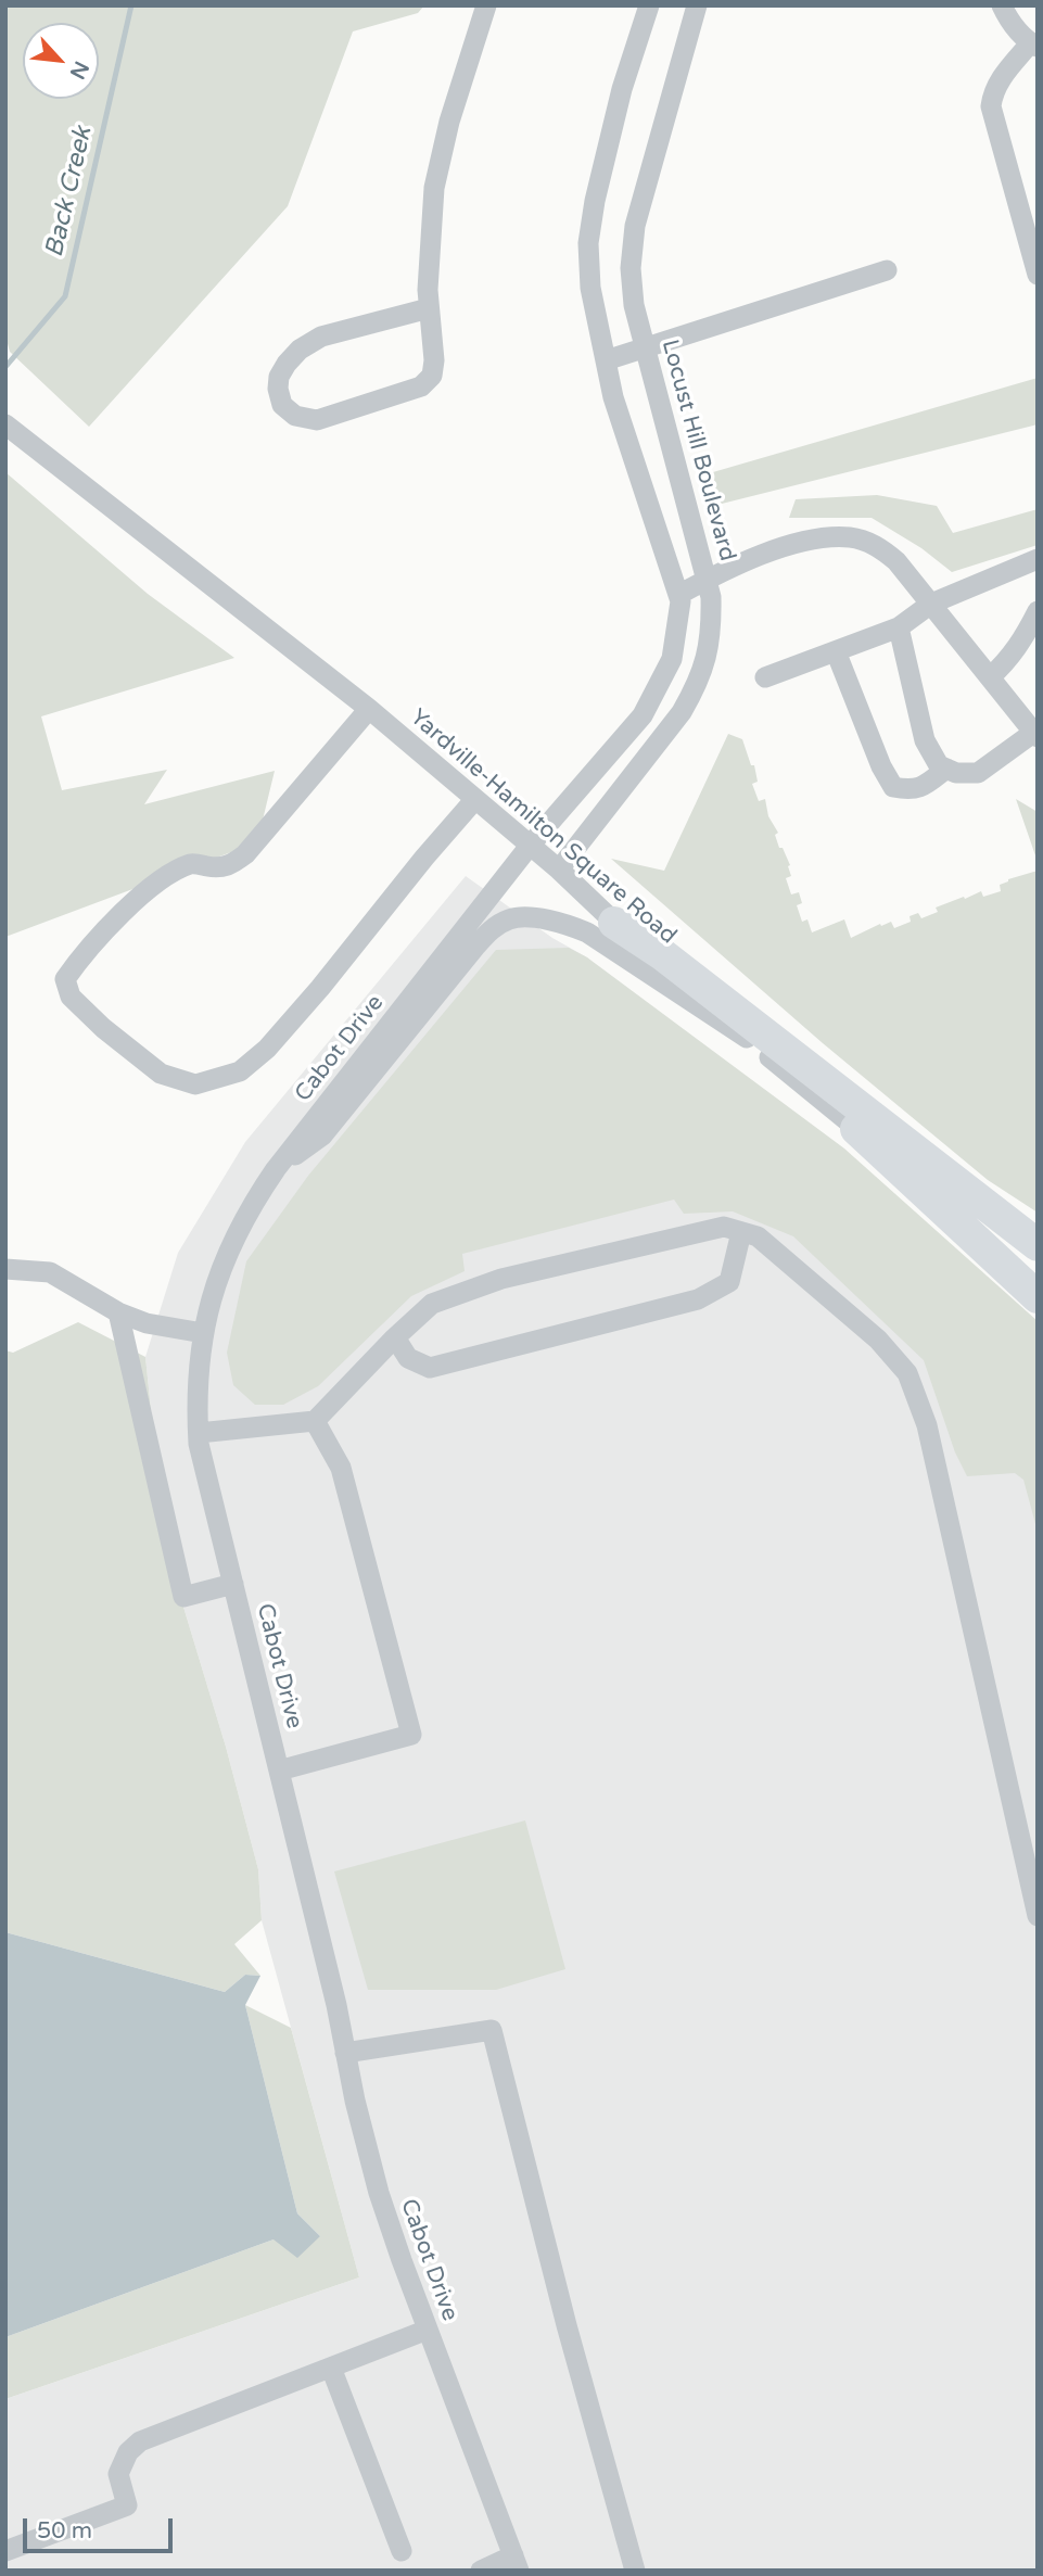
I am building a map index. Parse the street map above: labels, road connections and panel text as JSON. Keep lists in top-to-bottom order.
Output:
{
  "streets": {
    "street": ["Locust Hill Boulevard", "Yardville-Hamilton Square Road", "Cabot Drive"]
  },
  "crossings": [
    ["Locust Hill Boulevard", "Yardville-Hamilton Square Road"],
    ["Yardville-Hamilton Square Road", "Cabot Drive"]
  ],
  "water": ["Back Creek"],
  "scale_bar": "50 m",
  "north": "bottom right"
}
